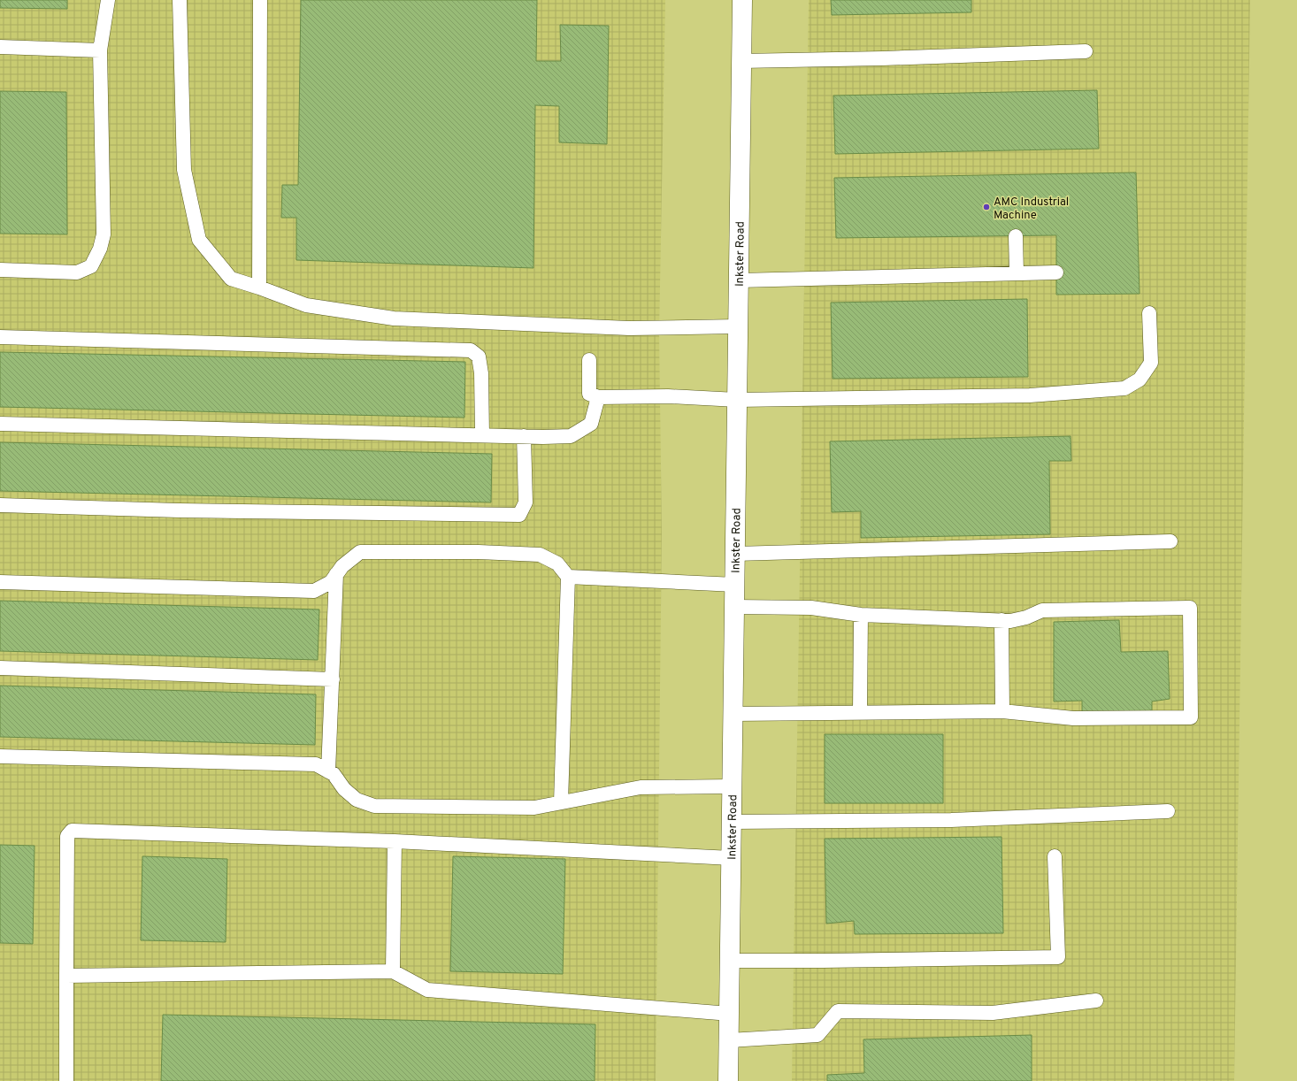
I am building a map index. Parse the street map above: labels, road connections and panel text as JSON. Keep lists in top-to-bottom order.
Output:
{
  "streets": {
    "main road": ["Inkster Road"]
  },
  "places": ["AMC Industrial Machine"]
}
